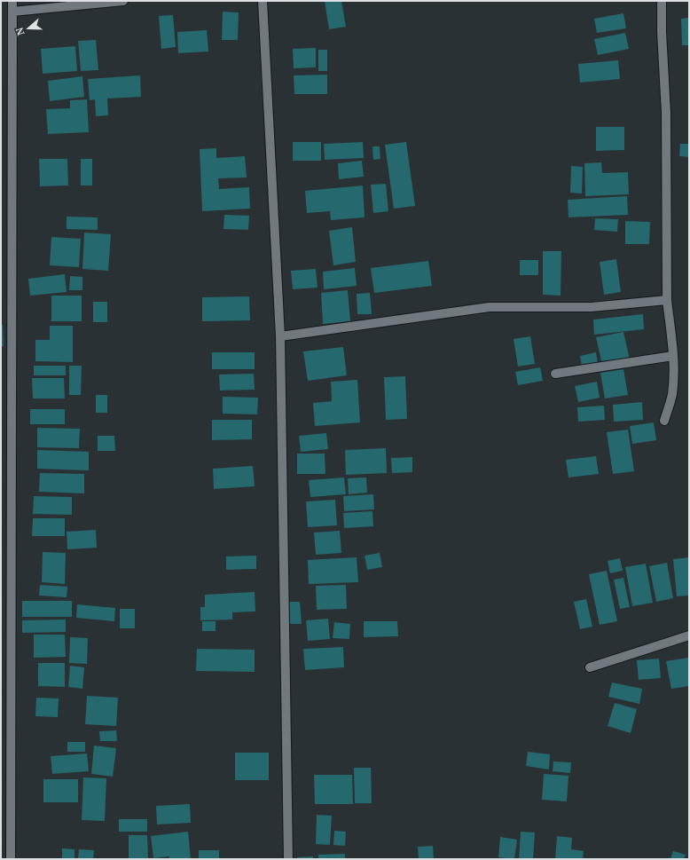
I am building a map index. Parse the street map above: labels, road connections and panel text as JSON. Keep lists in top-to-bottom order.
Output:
{
  "north": "left"
}
